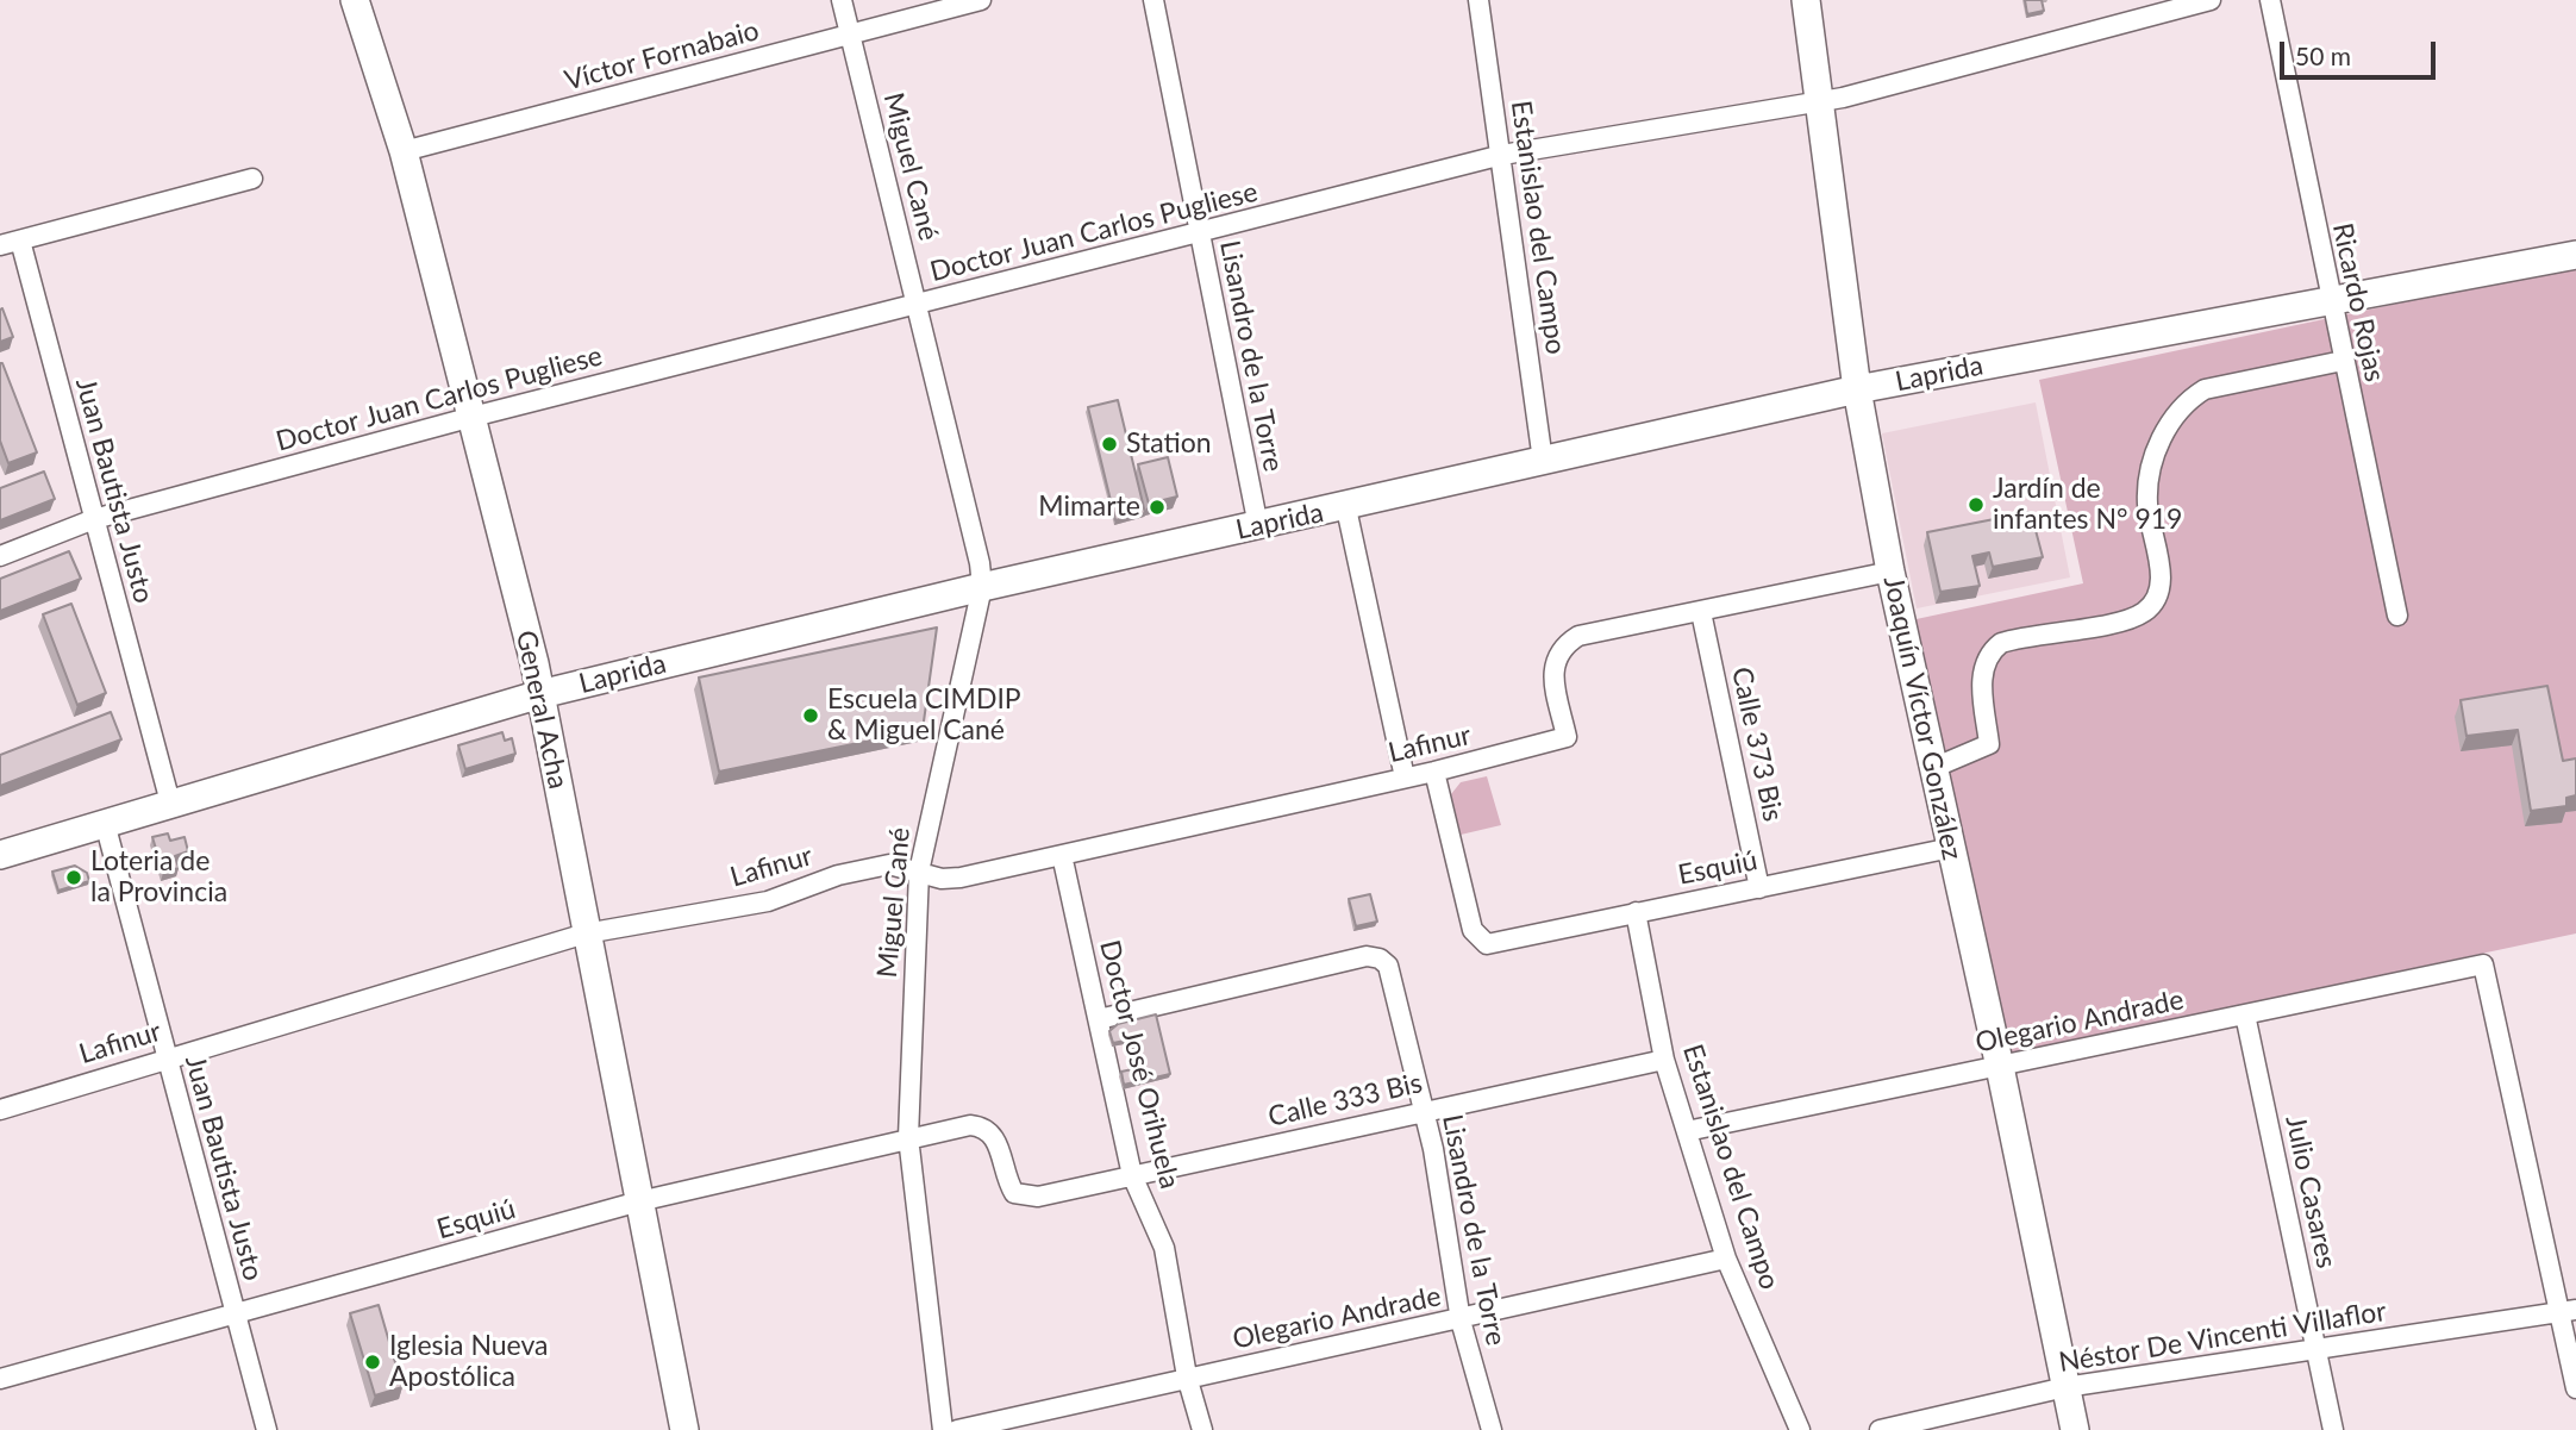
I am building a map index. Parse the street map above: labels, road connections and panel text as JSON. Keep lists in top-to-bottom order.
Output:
{
  "streets": {
    "street": [
      "Víctor Fornabaio",
      "Miguel Cané",
      "Estanislao del Campo",
      "Doctor Juan Carlos Pugliese",
      "Ricardo Rojas",
      "Lisandro de la Torre",
      "Laprida",
      "Juan Bautista Justo",
      "General Acha",
      "Joaquín Víctor González",
      "Lafinur",
      "Calle 373 Bis",
      "Esquiú",
      "Olegario Andrade",
      "Doctor José Orihuela",
      "Calle 333 Bis",
      "Julio Casares",
      "Néstor De Vincenti Villaflor"
    ]
  },
  "crossings": [
    ["Víctor Fornabaio", "Miguel Cané"],
    ["Víctor Fornabaio", "General Acha"],
    ["Miguel Cané", "Doctor Juan Carlos Pugliese"],
    ["Miguel Cané", "Laprida"],
    ["Miguel Cané", "Lafinur"],
    ["Miguel Cané", "Esquiú"],
    ["Estanislao del Campo", "Doctor Juan Carlos Pugliese"],
    ["Estanislao del Campo", "Laprida"],
    ["Estanislao del Campo", "Esquiú"],
    ["Estanislao del Campo", "Olegario Andrade"],
    ["Estanislao del Campo", "Calle 333 Bis"],
    ["Doctor Juan Carlos Pugliese", "Lisandro de la Torre"],
    ["Doctor Juan Carlos Pugliese", "Juan Bautista Justo"],
    ["Doctor Juan Carlos Pugliese", "General Acha"],
    ["Doctor Juan Carlos Pugliese", "Joaquín Víctor González"],
    ["Ricardo Rojas", "Laprida"],
    ["Lisandro de la Torre", "Laprida"],
    ["Lisandro de la Torre", "Olegario Andrade"],
    ["Lisandro de la Torre", "Doctor José Orihuela"],
    ["Lisandro de la Torre", "Calle 333 Bis"],
    ["Laprida", "Juan Bautista Justo"],
    ["Laprida", "General Acha"],
    ["Laprida", "Joaquín Víctor González"],
    ["Juan Bautista Justo", "Lafinur"],
    ["Juan Bautista Justo", "Esquiú"],
    ["General Acha", "Lafinur"],
    ["General Acha", "Esquiú"],
    ["Joaquín Víctor González", "Esquiú"],
    ["Joaquín Víctor González", "Olegario Andrade"],
    ["Joaquín Víctor González", "Néstor De Vincenti Villaflor"],
    ["Lafinur", "Calle 373 Bis"],
    ["Lafinur", "Esquiú"],
    ["Lafinur", "Doctor José Orihuela"],
    ["Calle 373 Bis", "Esquiú"],
    ["Esquiú", "Calle 333 Bis"],
    ["Olegario Andrade", "Doctor José Orihuela"],
    ["Olegario Andrade", "Julio Casares"],
    ["Olegario Andrade", "Néstor De Vincenti Villaflor"],
    ["Doctor José Orihuela", "Calle 333 Bis"],
    ["Julio Casares", "Néstor De Vincenti Villaflor"]
  ],
  "places": [
    "Station",
    "Jardín de infantes N° 919",
    "Mimarte",
    "Escuela CIMDIP & Miguel Cané",
    "Loteria de la Provincia",
    "Iglesia Nueva Apostólica"
  ],
  "scale_bar": "50 m"
}
